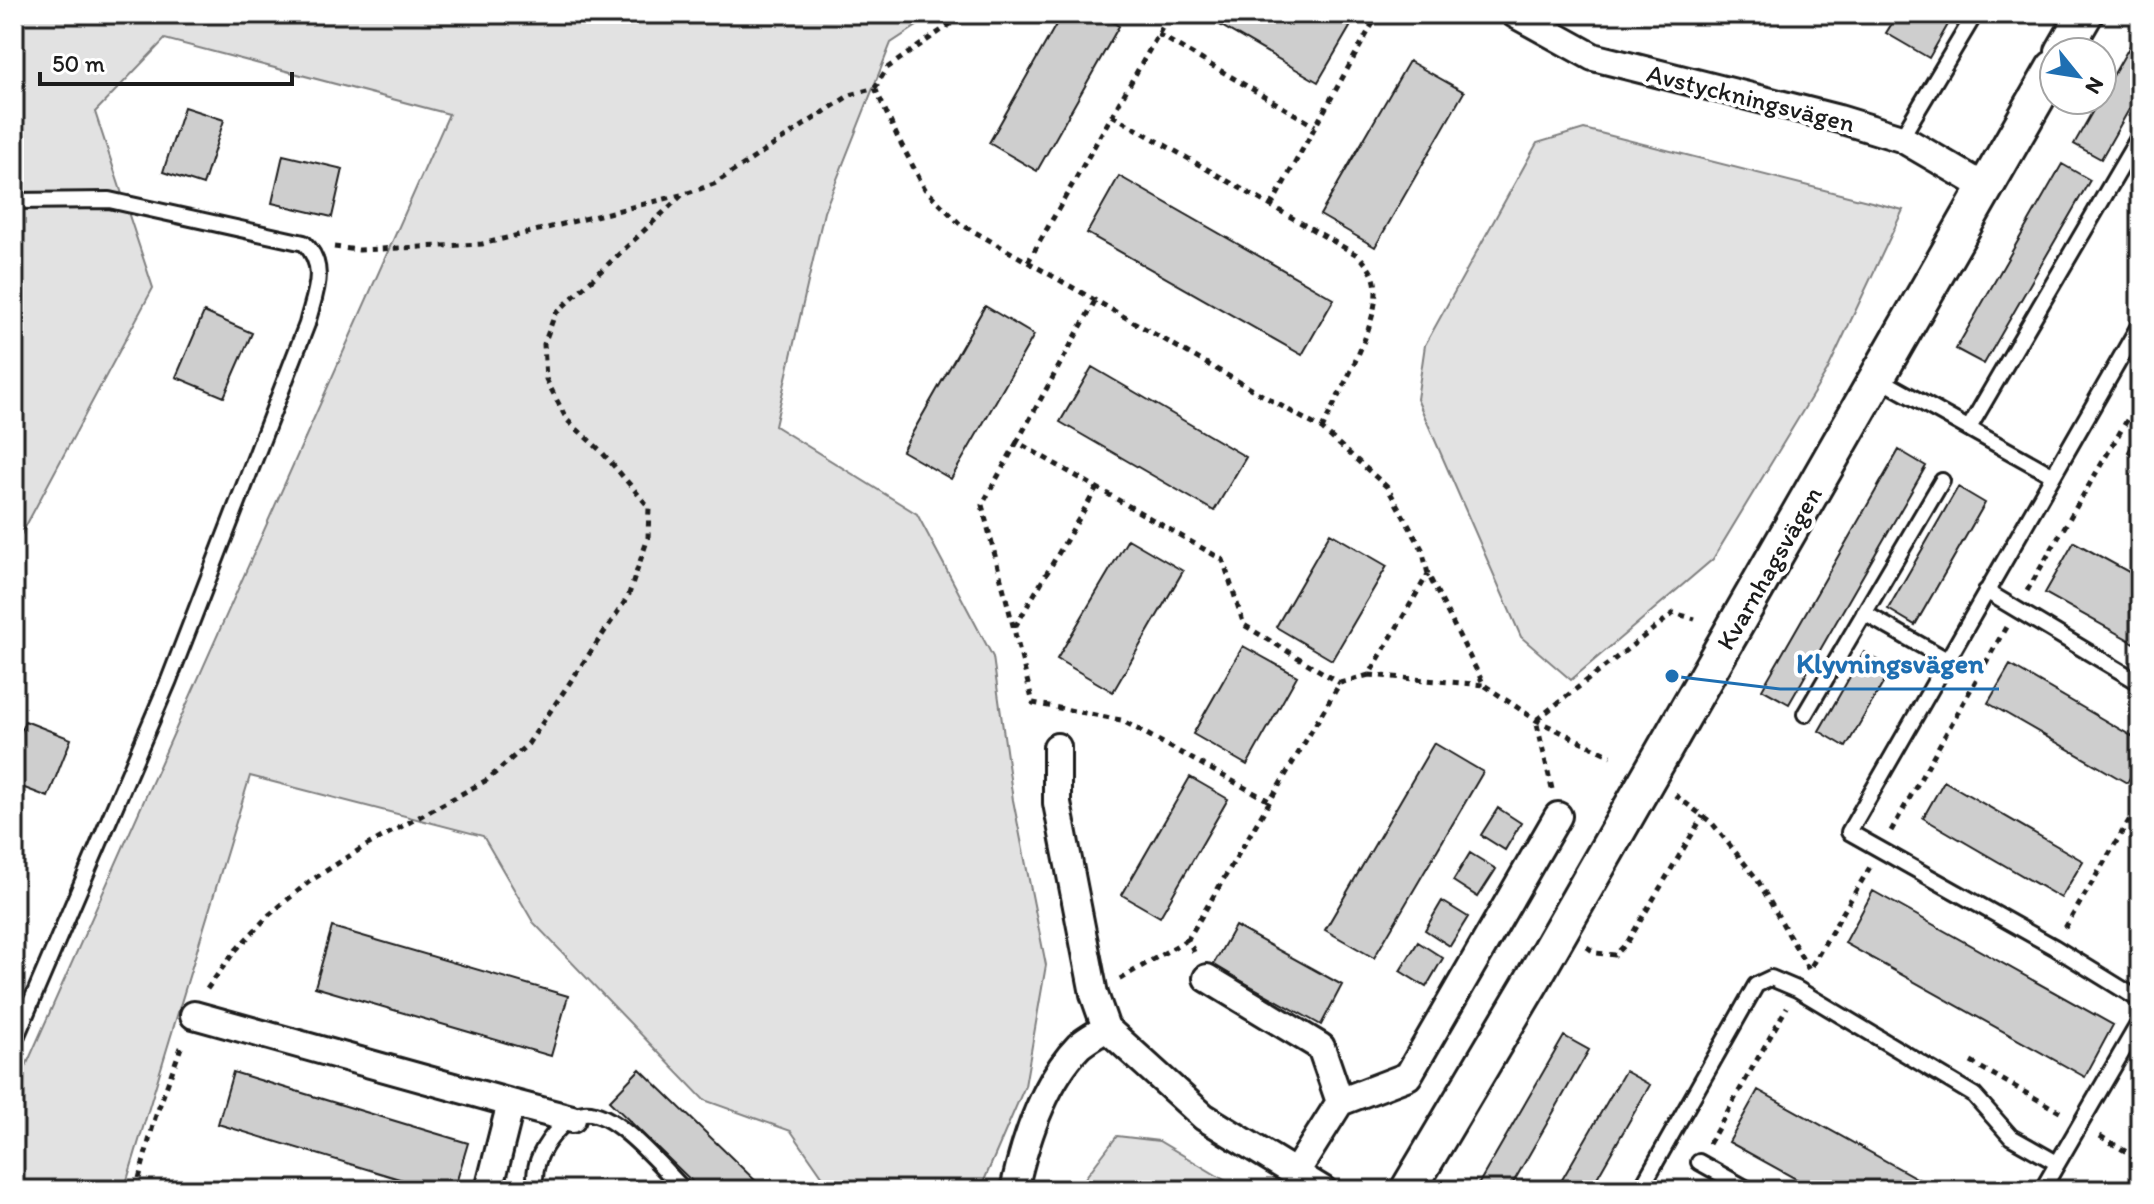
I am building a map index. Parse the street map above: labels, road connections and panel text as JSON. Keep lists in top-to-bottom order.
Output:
{
  "streets": {
    "street": ["Avstyckningsvägen", "Kvarnhagsvägen"]
  },
  "crossings": [
    ["Avstyckningsvägen", "Kvarnhagsvägen"]
  ],
  "places": ["Klyvningsvägen"],
  "scale_bar": "50 m",
  "north": "bottom right"
}
